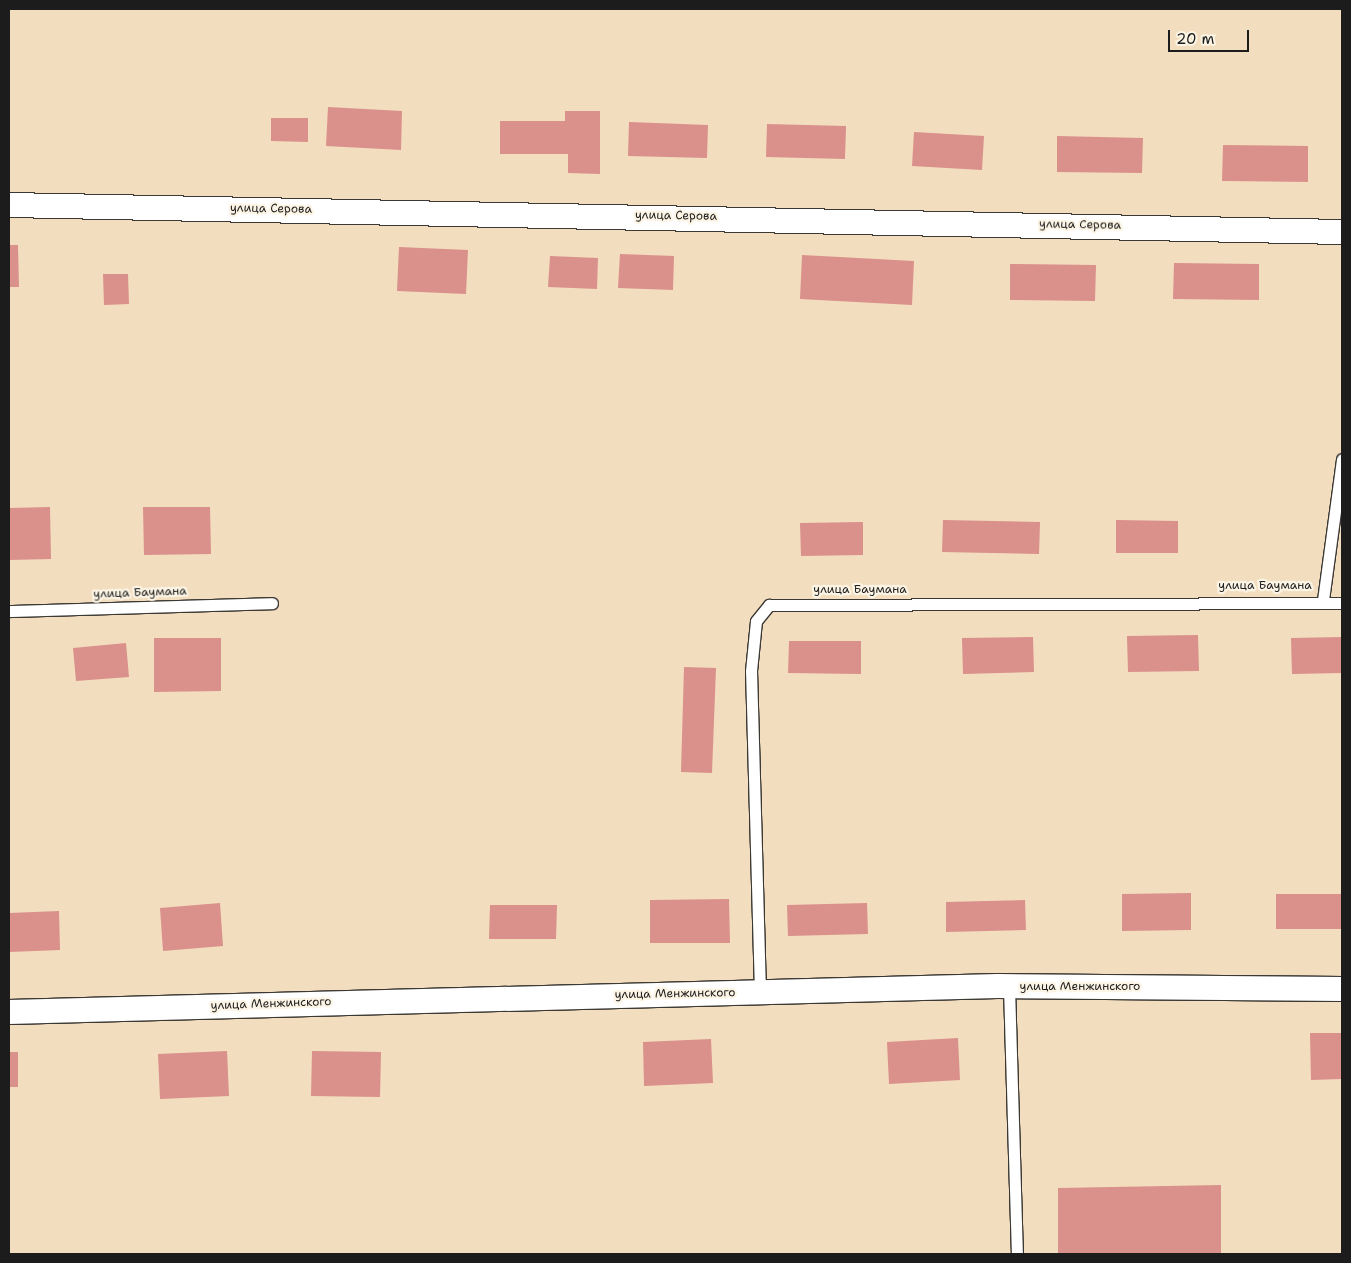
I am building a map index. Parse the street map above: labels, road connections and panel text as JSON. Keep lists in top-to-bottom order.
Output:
{
  "streets": {
    "street": ["улица Серова", "улица Менжинского"],
    "lane": ["улица Баумана"]
  },
  "crossings": [
    ["улица Баумана", "улица Менжинского"]
  ],
  "scale_bar": "20 m"
}
